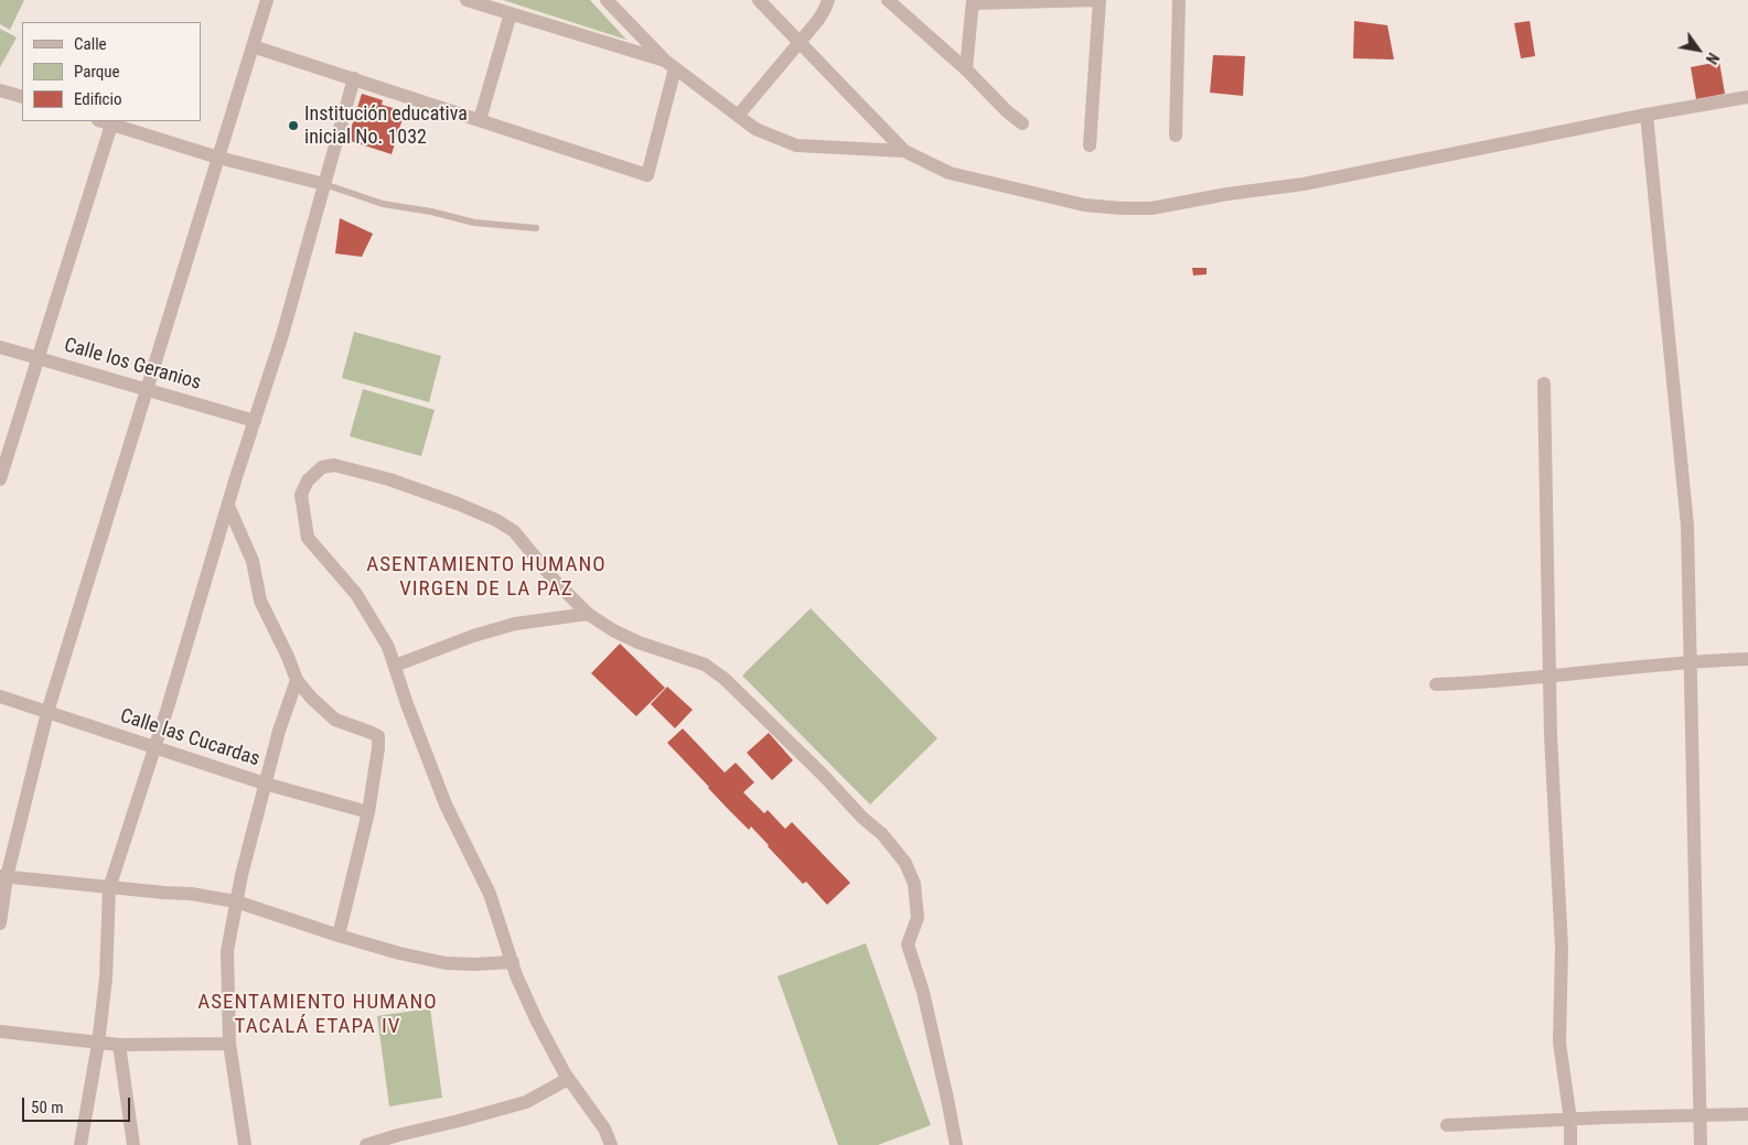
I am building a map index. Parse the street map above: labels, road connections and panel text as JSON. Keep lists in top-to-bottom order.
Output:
{
  "streets": {
    "street": ["Calle los Geranios", "Calle las Cucardas"]
  },
  "districts": ["ASENTAMIENTO HUMANO VIRGEN DE LA PAZ", "ASENTAMIENTO HUMANO TACALÁ ETAPA IV"],
  "places": ["Institución educativa inicial No. 1032"],
  "legend": ["Calle", "Parque", "Edificio"],
  "scale_bar": "50 m",
  "north": "bottom right"
}
